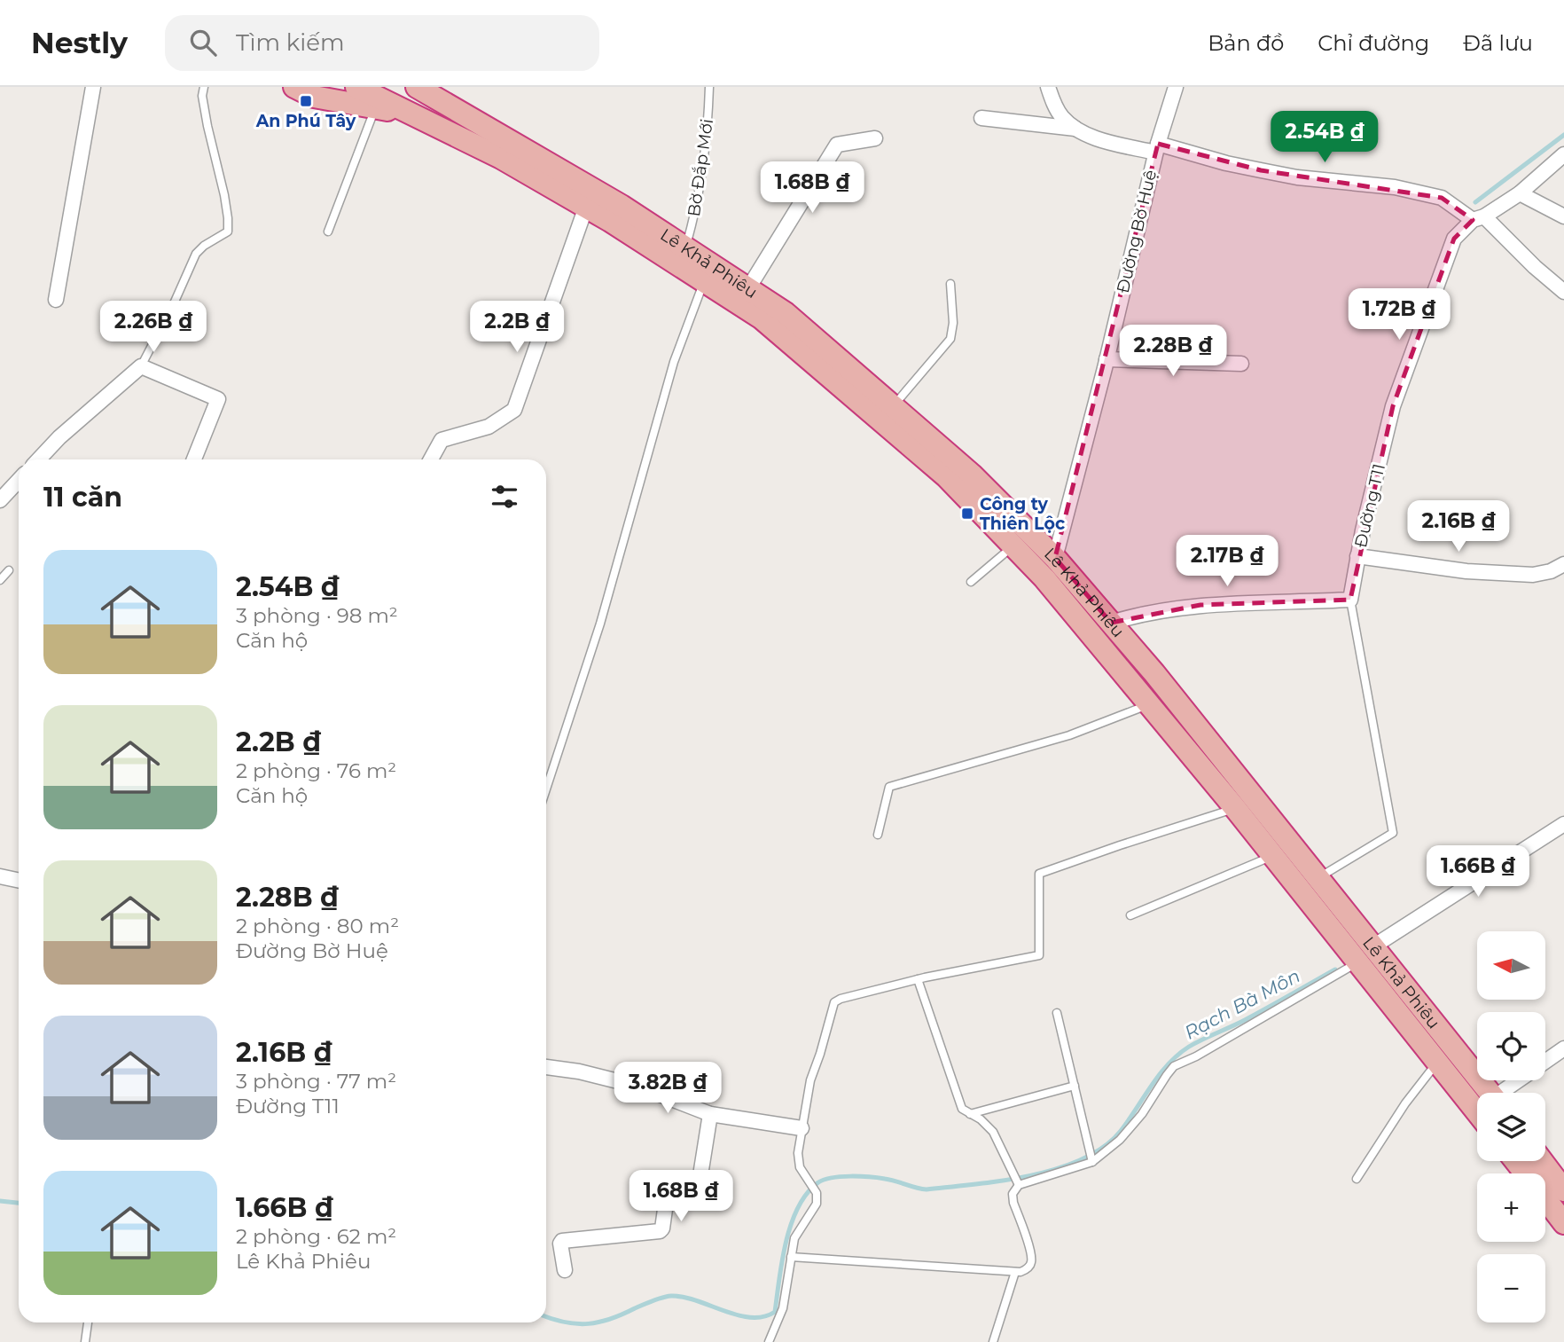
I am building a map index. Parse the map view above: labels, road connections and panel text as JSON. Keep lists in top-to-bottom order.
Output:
{
  "streets": {
    "highway": ["Lê Khả Phiêu"],
    "street": ["Đường Bờ Huệ", "Đường T11"],
    "lane": ["Bờ Đắp Mới"]
  },
  "crossings": [
    ["Bờ Đắp Mới", "Lê Khả Phiêu"],
    ["Đường Bờ Huệ", "Lê Khả Phiêu"],
    ["Lê Khả Phiêu", "Đường T11"]
  ],
  "water": ["Rạch Bà Môn"],
  "places": {
    "transit": ["An Phú Tây", "Công ty Thiên Lộc"]
  },
  "north": "left",
  "page": {
    "header": "Nestly",
    "search": "Tìm kiếm",
    "nav": ["Bản đồ", "Chỉ đường", "Đã lưu"],
    "price": [
      "2.54B ₫",
      "1.68B ₫",
      "1.72B ₫",
      "2.26B ₫",
      "2.2B ₫",
      "2.28B ₫",
      "2.16B ₫",
      "2.17B ₫",
      "1.66B ₫",
      "3.82B ₫",
      "1.68B ₫"
    ],
    "heading": "11 căn",
    "list": [
      {
        "name": "2.54B ₫",
        "note": "3 phòng · 98 m² · Căn hộ"
      },
      {
        "name": "2.2B ₫",
        "note": "2 phòng · 76 m² · Căn hộ"
      },
      {
        "name": "2.28B ₫",
        "note": "2 phòng · 80 m² · Đường Bờ Huệ"
      },
      {
        "name": "2.16B ₫",
        "note": "3 phòng · 77 m² · Đường T11"
      },
      {
        "name": "1.66B ₫",
        "note": "2 phòng · 62 m² · Lê Khả Phiêu"
      }
    ],
    "map_buttons": ["+", "−"]
  }
}
